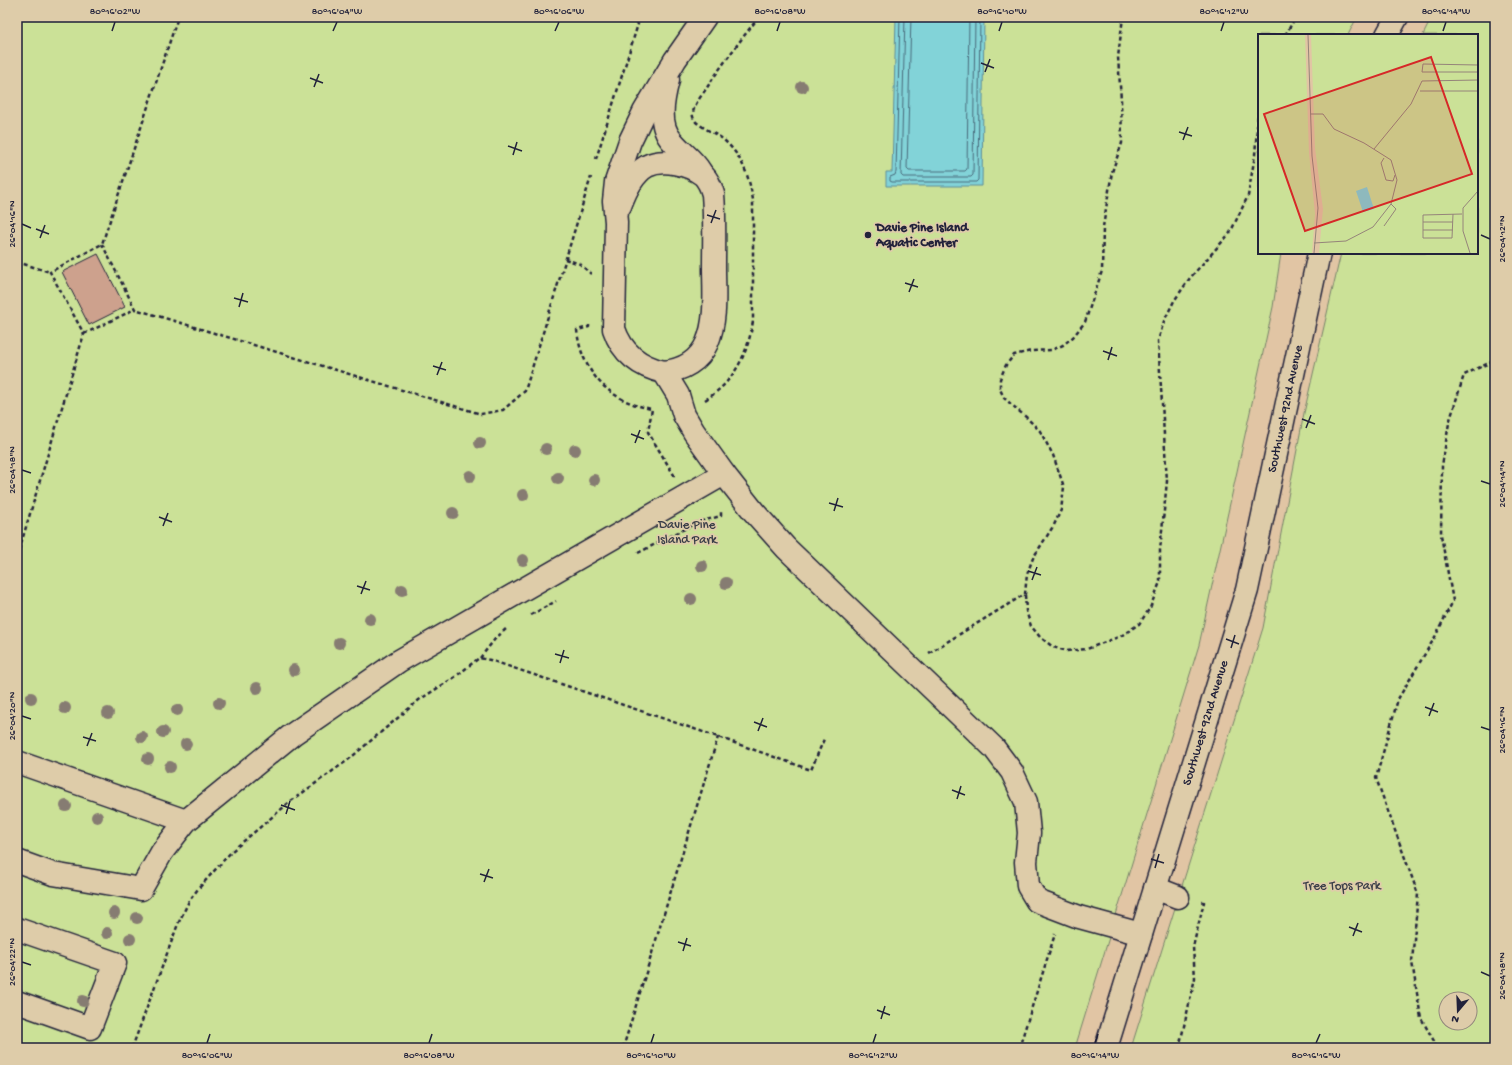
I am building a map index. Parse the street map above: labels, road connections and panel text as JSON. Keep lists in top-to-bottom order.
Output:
{
  "streets": {
    "street": ["Southwest 92nd Avenue"]
  },
  "parks": ["Davie Pine Island Park", "Tree Tops Park"],
  "places": ["Davie Pine Island Aquatic Center"],
  "north": "bottom",
  "coordinates": [
    "80°16'02\"W",
    "80°16'04\"W",
    "80°16'06\"W",
    "80°16'08\"W",
    "80°16'10\"W",
    "80°16'12\"W",
    "80°16'14\"W",
    "26°04'16\"N",
    "26°04'12\"N",
    "26°04'18\"N",
    "26°04'14\"N",
    "26°04'20\"N",
    "26°04'22\"N",
    "80°16'16\"W"
  ]
}
